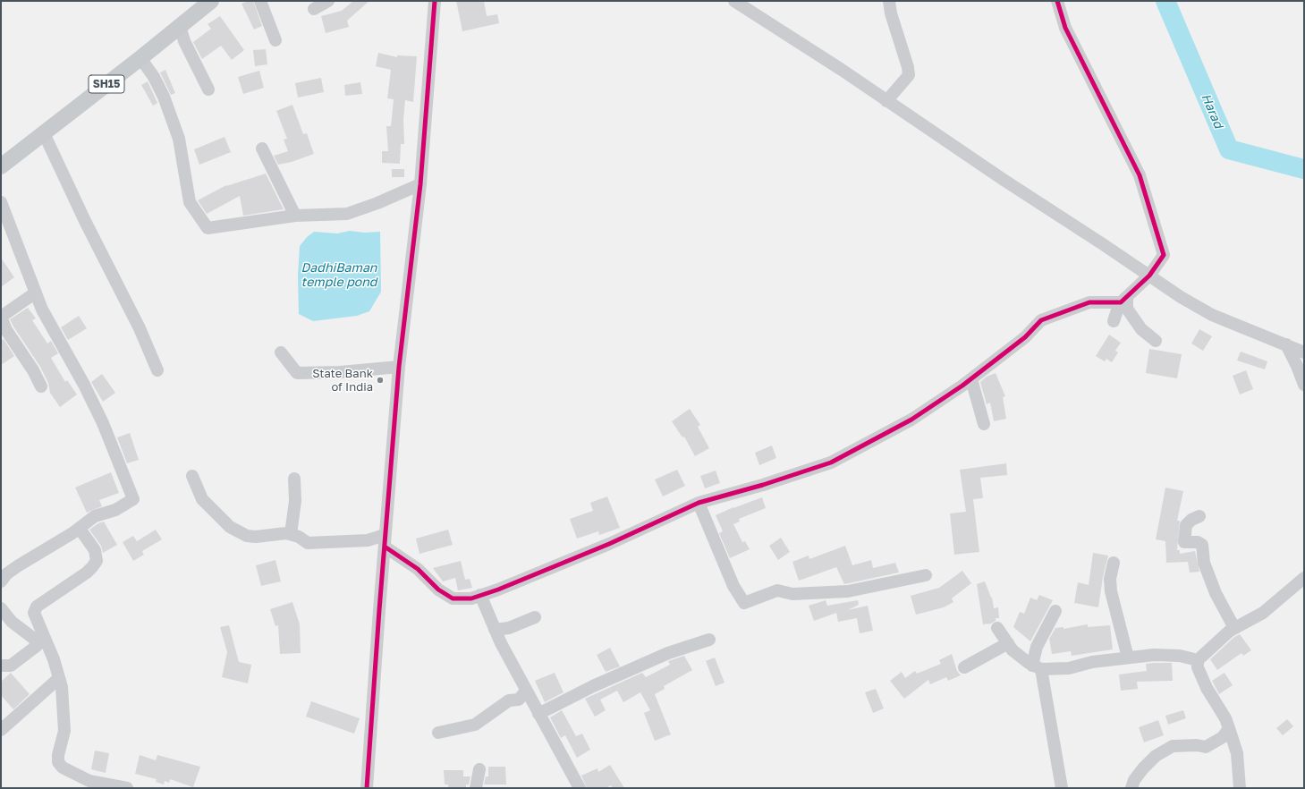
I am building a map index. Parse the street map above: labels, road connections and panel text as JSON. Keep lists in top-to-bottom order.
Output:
{
  "streets": {
    "main road": ["SH15"]
  },
  "water": ["Harad", "DadhiBaman temple pond"],
  "places": ["State Bank of India"]
}
